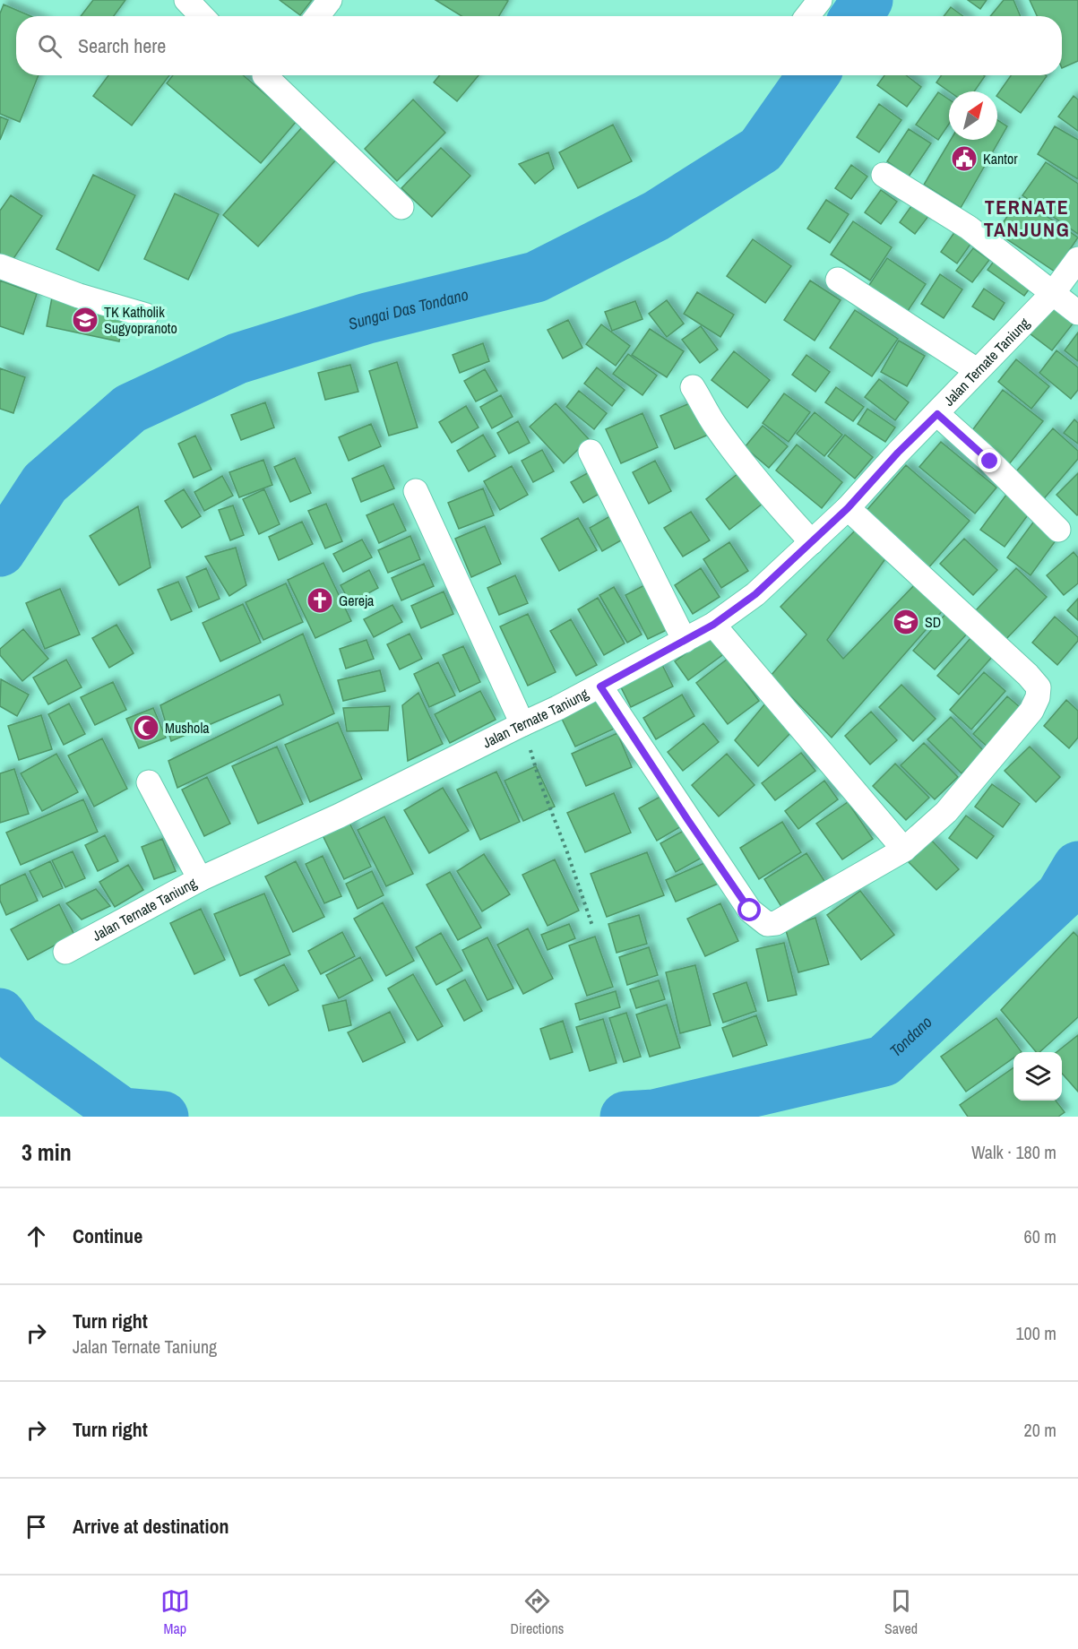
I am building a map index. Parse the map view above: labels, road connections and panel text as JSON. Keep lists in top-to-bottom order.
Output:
{
  "streets": {
    "street": ["Jalan Ternate Taniung"]
  },
  "districts": ["TERNATE TANJUNG"],
  "water": ["Sungai Das Tondano", "Tondano"],
  "places": {
    "public building": ["Kantor"],
    "school or university": ["TK Katholik Sugyopranoto", "SD"],
    "church": ["Gereja"],
    "mosque": ["Mushola"]
  },
  "north": "top right",
  "page": {
    "search": "Search here",
    "heading": ["3 min", "Walk · 180 m"],
    "list": [
      ["Continue", "60 m"],
      ["Turn right", "Jalan Ternate Taniung", "100 m"],
      ["Turn right", "20 m"],
      "Arrive at destination"
    ],
    "nav": ["Map", "Directions", "Saved"]
  }
}
